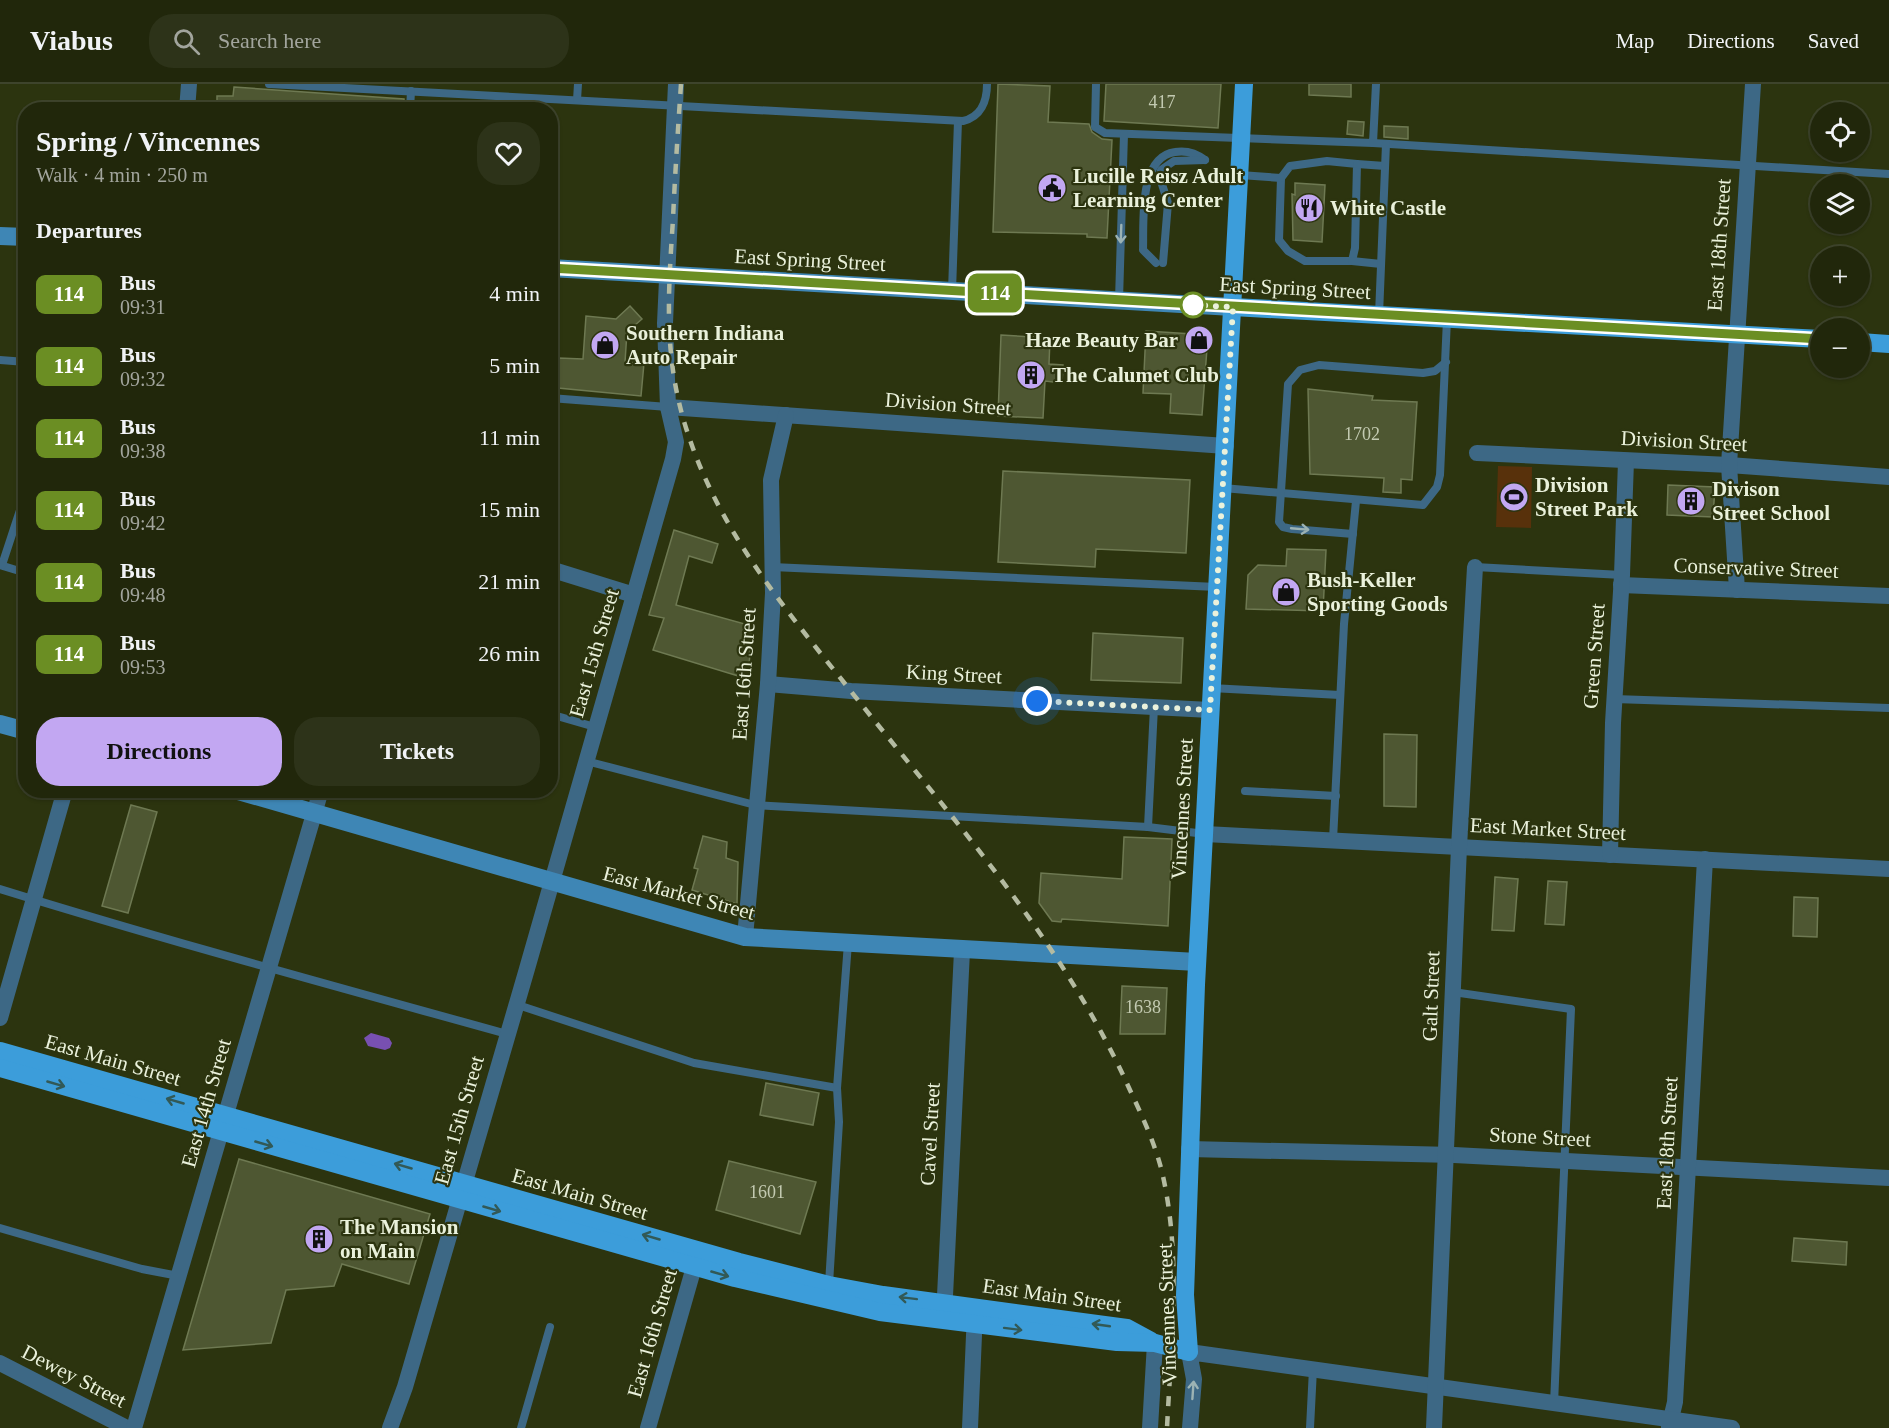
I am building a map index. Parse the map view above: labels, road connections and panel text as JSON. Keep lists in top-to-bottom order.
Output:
{
  "streets": {
    "main road": ["East Spring Street", "Vincennes Street", "East Main Street"],
    "street": [
      "East 18th Street",
      "Division Street",
      "Conservative Street",
      "East 15th Street",
      "Green Street",
      "East 16th Street",
      "King Street",
      "East Market Street",
      "Galt Street",
      "East 14th Street",
      "Cavel Street",
      "Stone Street",
      "Dewey Street"
    ]
  },
  "crossings": [
    ["East 18th Street", "East Spring Street"],
    ["East 18th Street", "Division Street"],
    ["East 18th Street", "Conservative Street"],
    ["East 18th Street", "East Market Street"],
    ["East 18th Street", "Stone Street"],
    ["East Spring Street", "East 15th Street"],
    ["East Spring Street", "Vincennes Street"],
    ["Division Street", "East 15th Street"],
    ["Division Street", "Green Street"],
    ["Division Street", "East 16th Street"],
    ["Division Street", "Vincennes Street"],
    ["Conservative Street", "Green Street"],
    ["East 15th Street", "East Market Street"],
    ["East 15th Street", "East Main Street"],
    ["Green Street", "East Market Street"],
    ["East 16th Street", "King Street"],
    ["East 16th Street", "East Market Street"],
    ["East 16th Street", "East Main Street"],
    ["King Street", "Vincennes Street"],
    ["Vincennes Street", "East Market Street"],
    ["Vincennes Street", "East Main Street"],
    ["Vincennes Street", "Stone Street"],
    ["East Market Street", "Galt Street"],
    ["East Market Street", "East 14th Street"],
    ["East Market Street", "Cavel Street"],
    ["Galt Street", "Stone Street"],
    ["East Main Street", "East 14th Street"],
    ["East Main Street", "Cavel Street"]
  ],
  "places": {
    "public building": ["Lucille Reisz Adult Learning Center"],
    "restaurant": ["White Castle"],
    "shop": ["Haze Beauty Bar", "Southern Indiana Auto Repair", "Bush-Keller Sporting Goods"],
    "building": ["The Calumet Club", "Divison Street School", "The Mansion on Main"],
    "sports": ["Division Street Park"]
  },
  "lines": ["bus line 114"],
  "house_numbers": [
    "417",
    "1702",
    "1638",
    "1601"
  ],
  "page": {
    "header": "Viabus",
    "search": "Search here",
    "nav": ["Map", "Directions", "Saved"],
    "on_map": "114",
    "map_buttons": ["+", "−"],
    "heading": [
      ["Spring / Vincennes", "Walk · 4 min · 250 m"],
      "Departures"
    ],
    "list": [
      {
        "mark": "114",
        "name": "Bus",
        "note": "09:31",
        "value": "4 min"
      },
      {
        "mark": "114",
        "name": "Bus",
        "note": "09:32",
        "value": "5 min"
      },
      {
        "mark": "114",
        "name": "Bus",
        "note": "09:38",
        "value": "11 min"
      },
      {
        "mark": "114",
        "name": "Bus",
        "note": "09:42",
        "value": "15 min"
      },
      {
        "mark": "114",
        "name": "Bus",
        "note": "09:48",
        "value": "21 min"
      },
      {
        "mark": "114",
        "name": "Bus",
        "note": "09:53",
        "value": "26 min"
      }
    ],
    "buttons": ["Directions", "Tickets"]
  }
}
